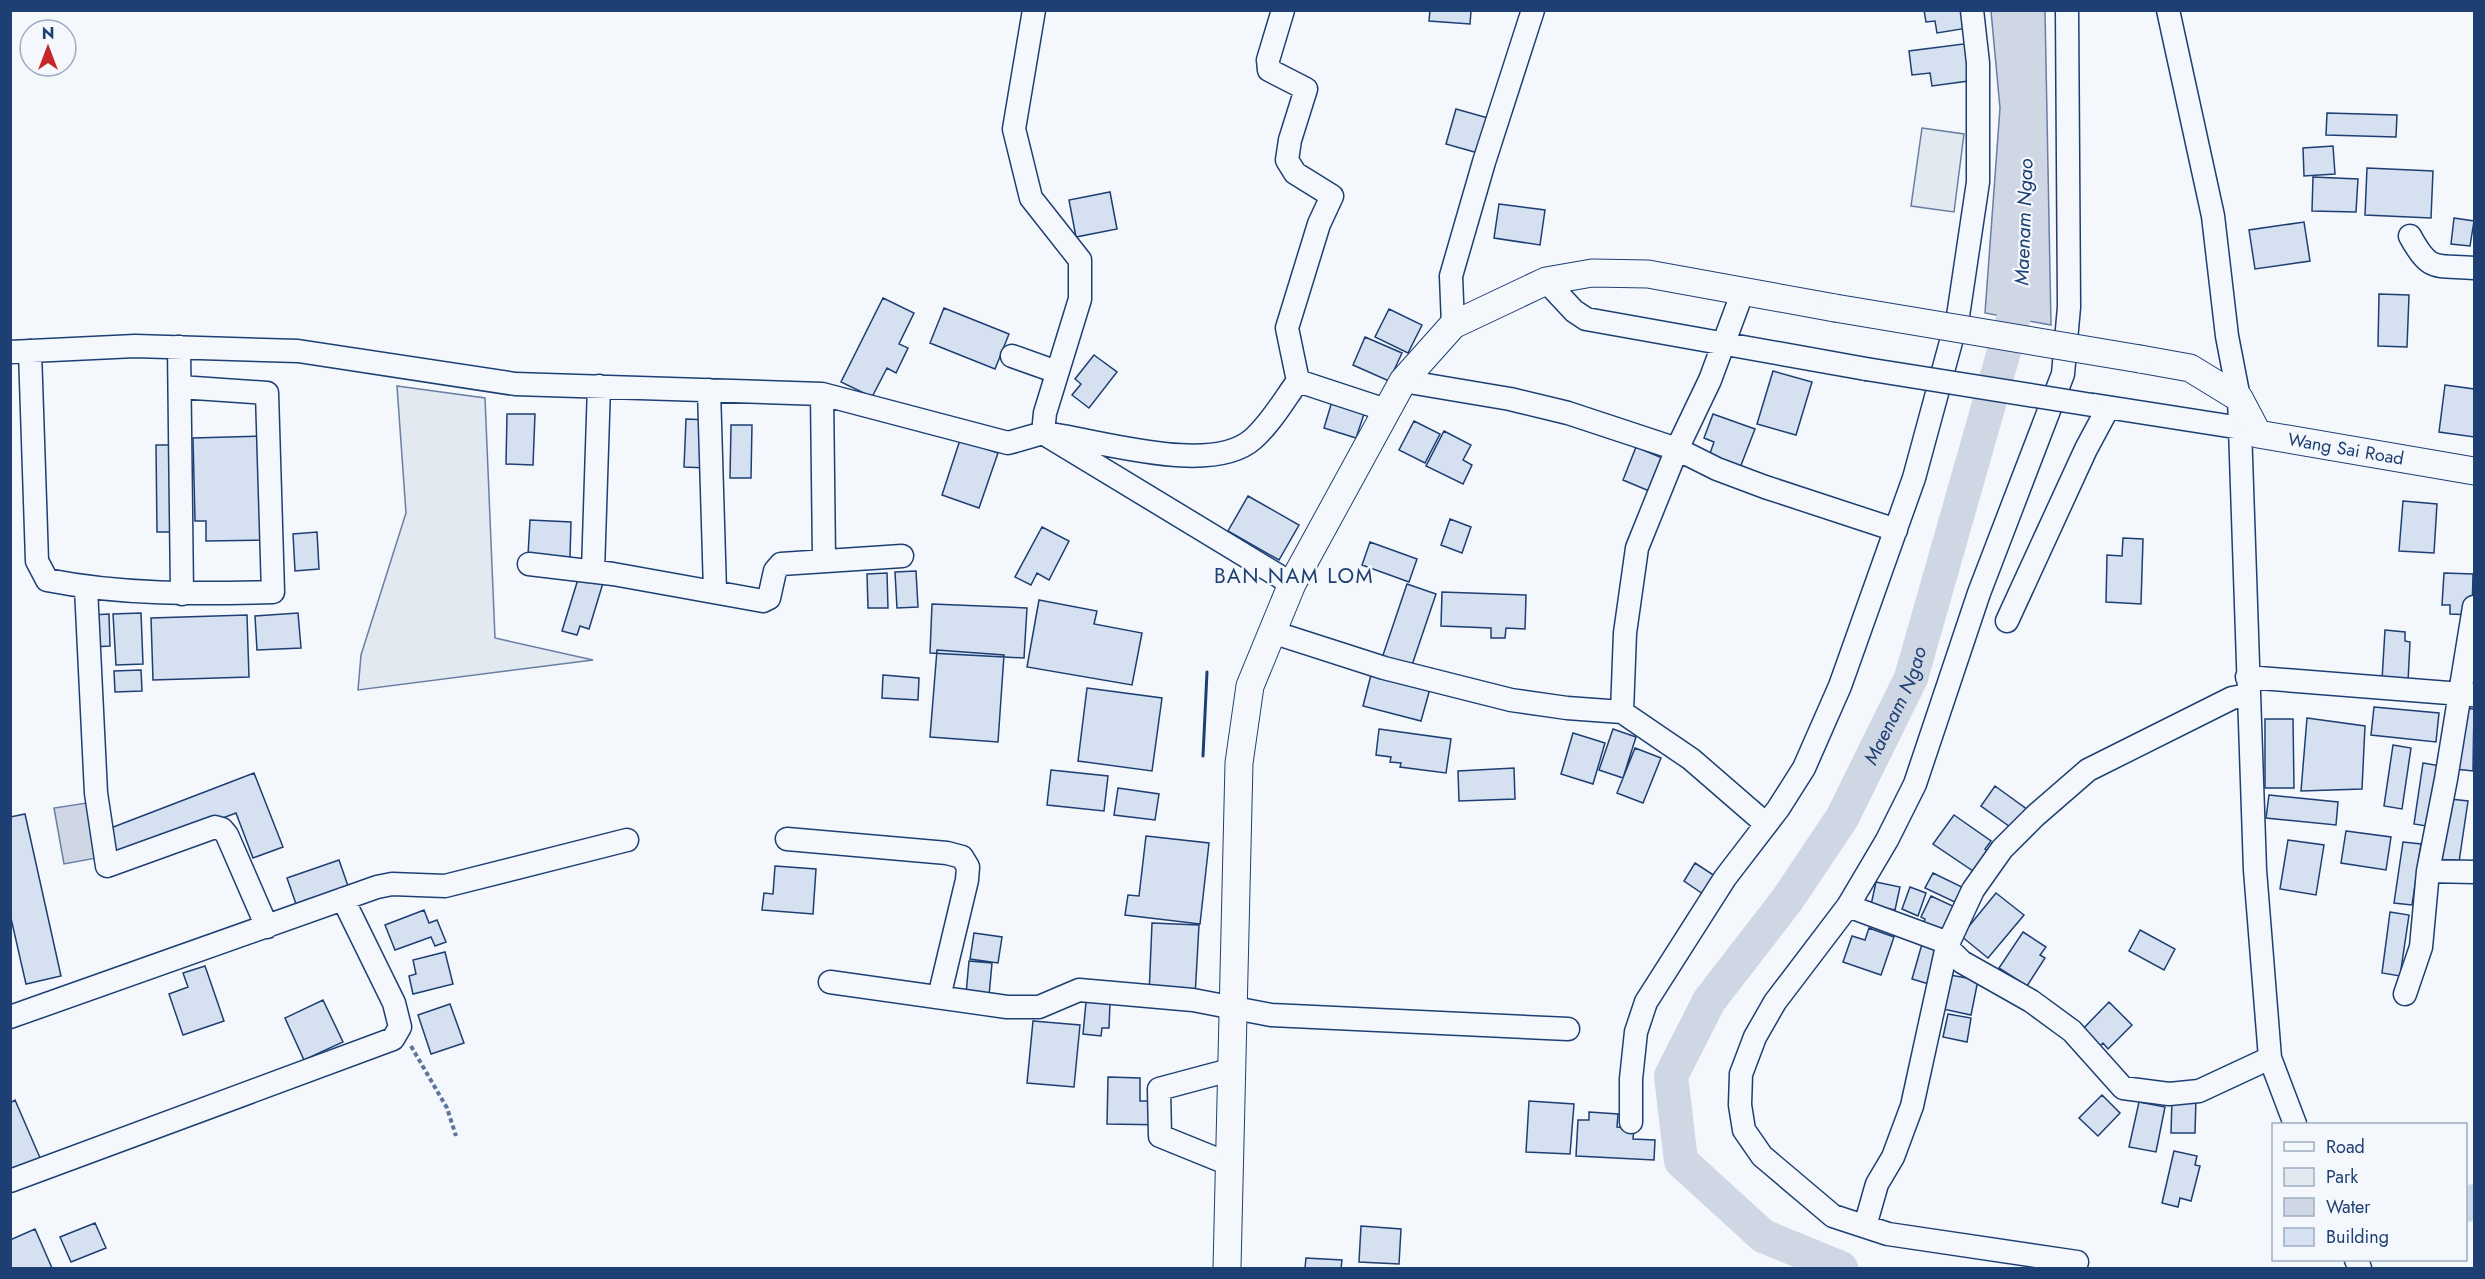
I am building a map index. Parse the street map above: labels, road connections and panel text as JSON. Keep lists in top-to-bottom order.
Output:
{
  "streets": {
    "main road": ["Wang Sai Road"]
  },
  "districts": ["BAN NAM LOM"],
  "water": ["Maenam Ngao"],
  "legend": [
    "Road",
    "Park",
    "Water",
    "Building"
  ],
  "north": "top"
}
